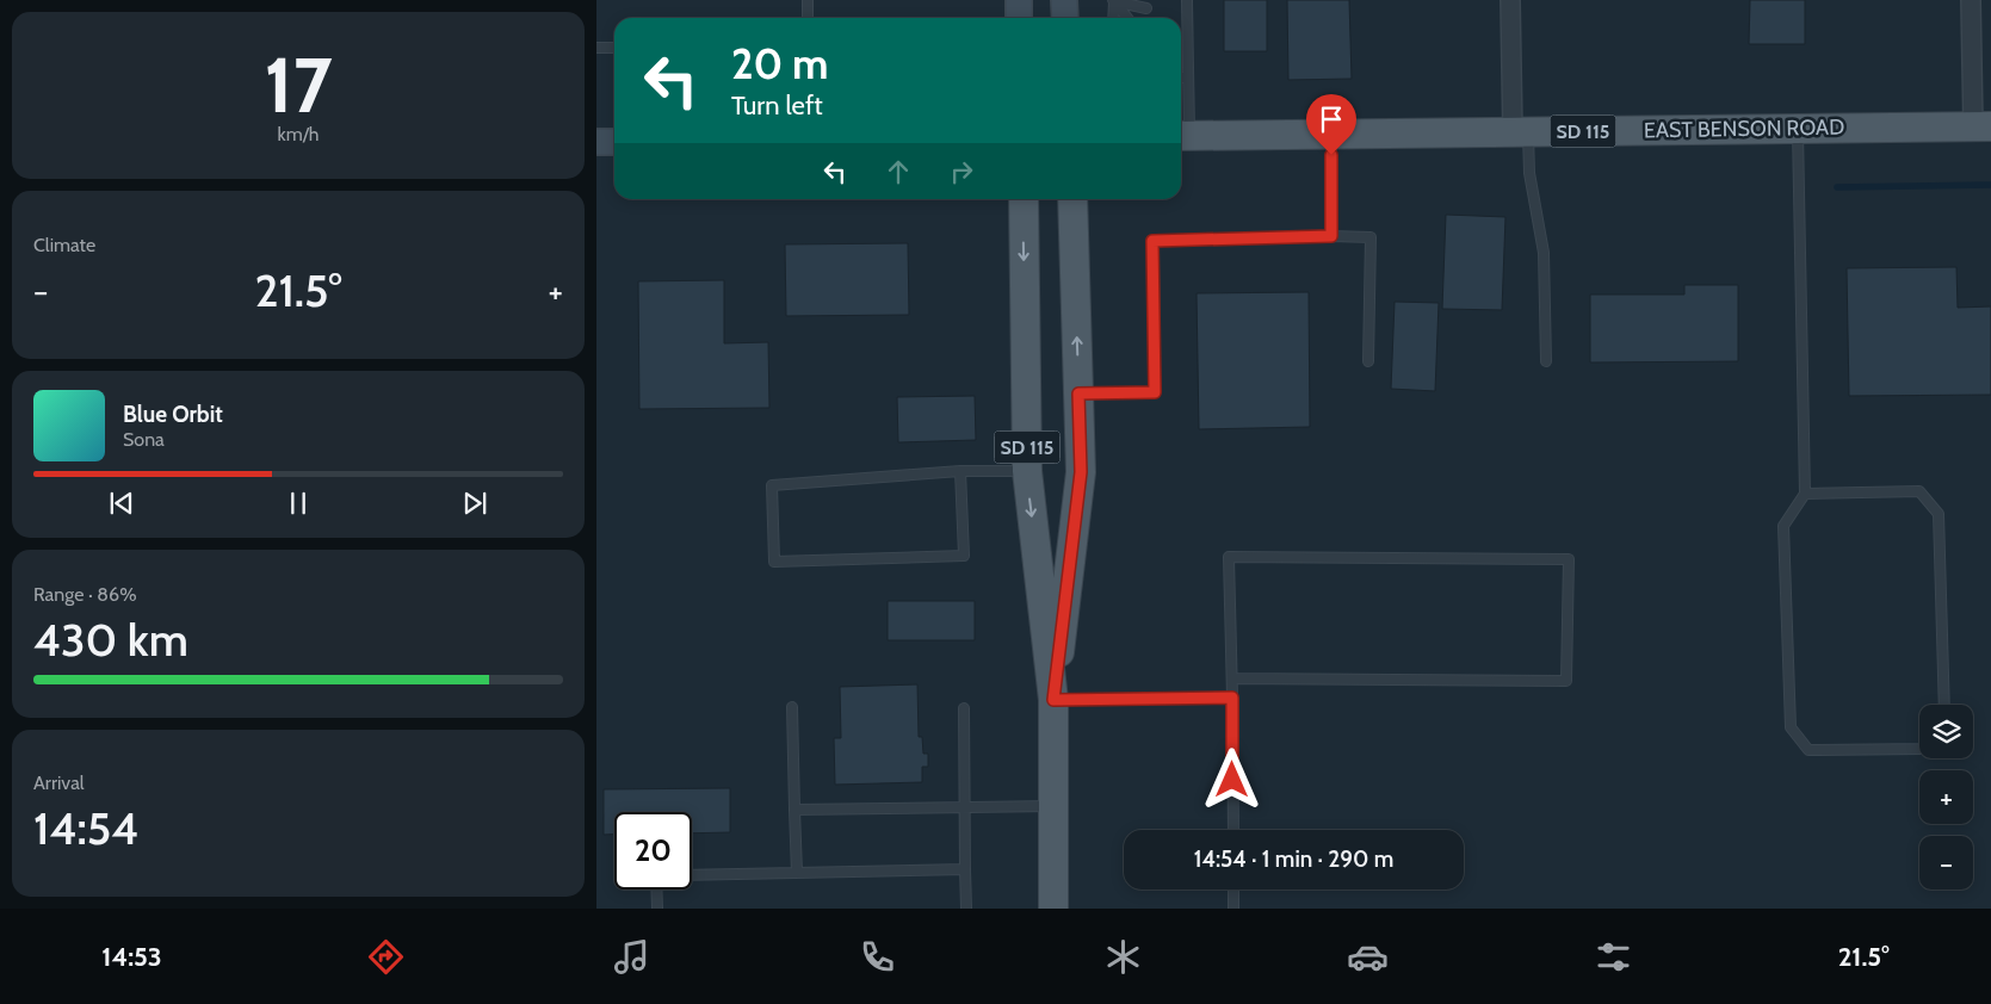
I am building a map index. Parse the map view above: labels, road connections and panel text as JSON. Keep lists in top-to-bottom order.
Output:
{
  "streets": {
    "main road": ["EAST BENSON ROAD", "SD 115"]
  },
  "page": {
    "tile": [
      ["17", "km/h"],
      "Climate",
      ["Range · 86%", "430 km"],
      ["Arrival", "14:54"]
    ],
    "turn": ["20 m", "Turn left"],
    "heat": ["−", "21.5°", "+"],
    "song": ["Blue Orbit", "Sona"],
    "map_buttons": ["+", "−"],
    "limit": "20",
    "trip": "14:54 · 1 min · 290 m",
    "tabs": ["14:53", "21.5°"]
  }
}
